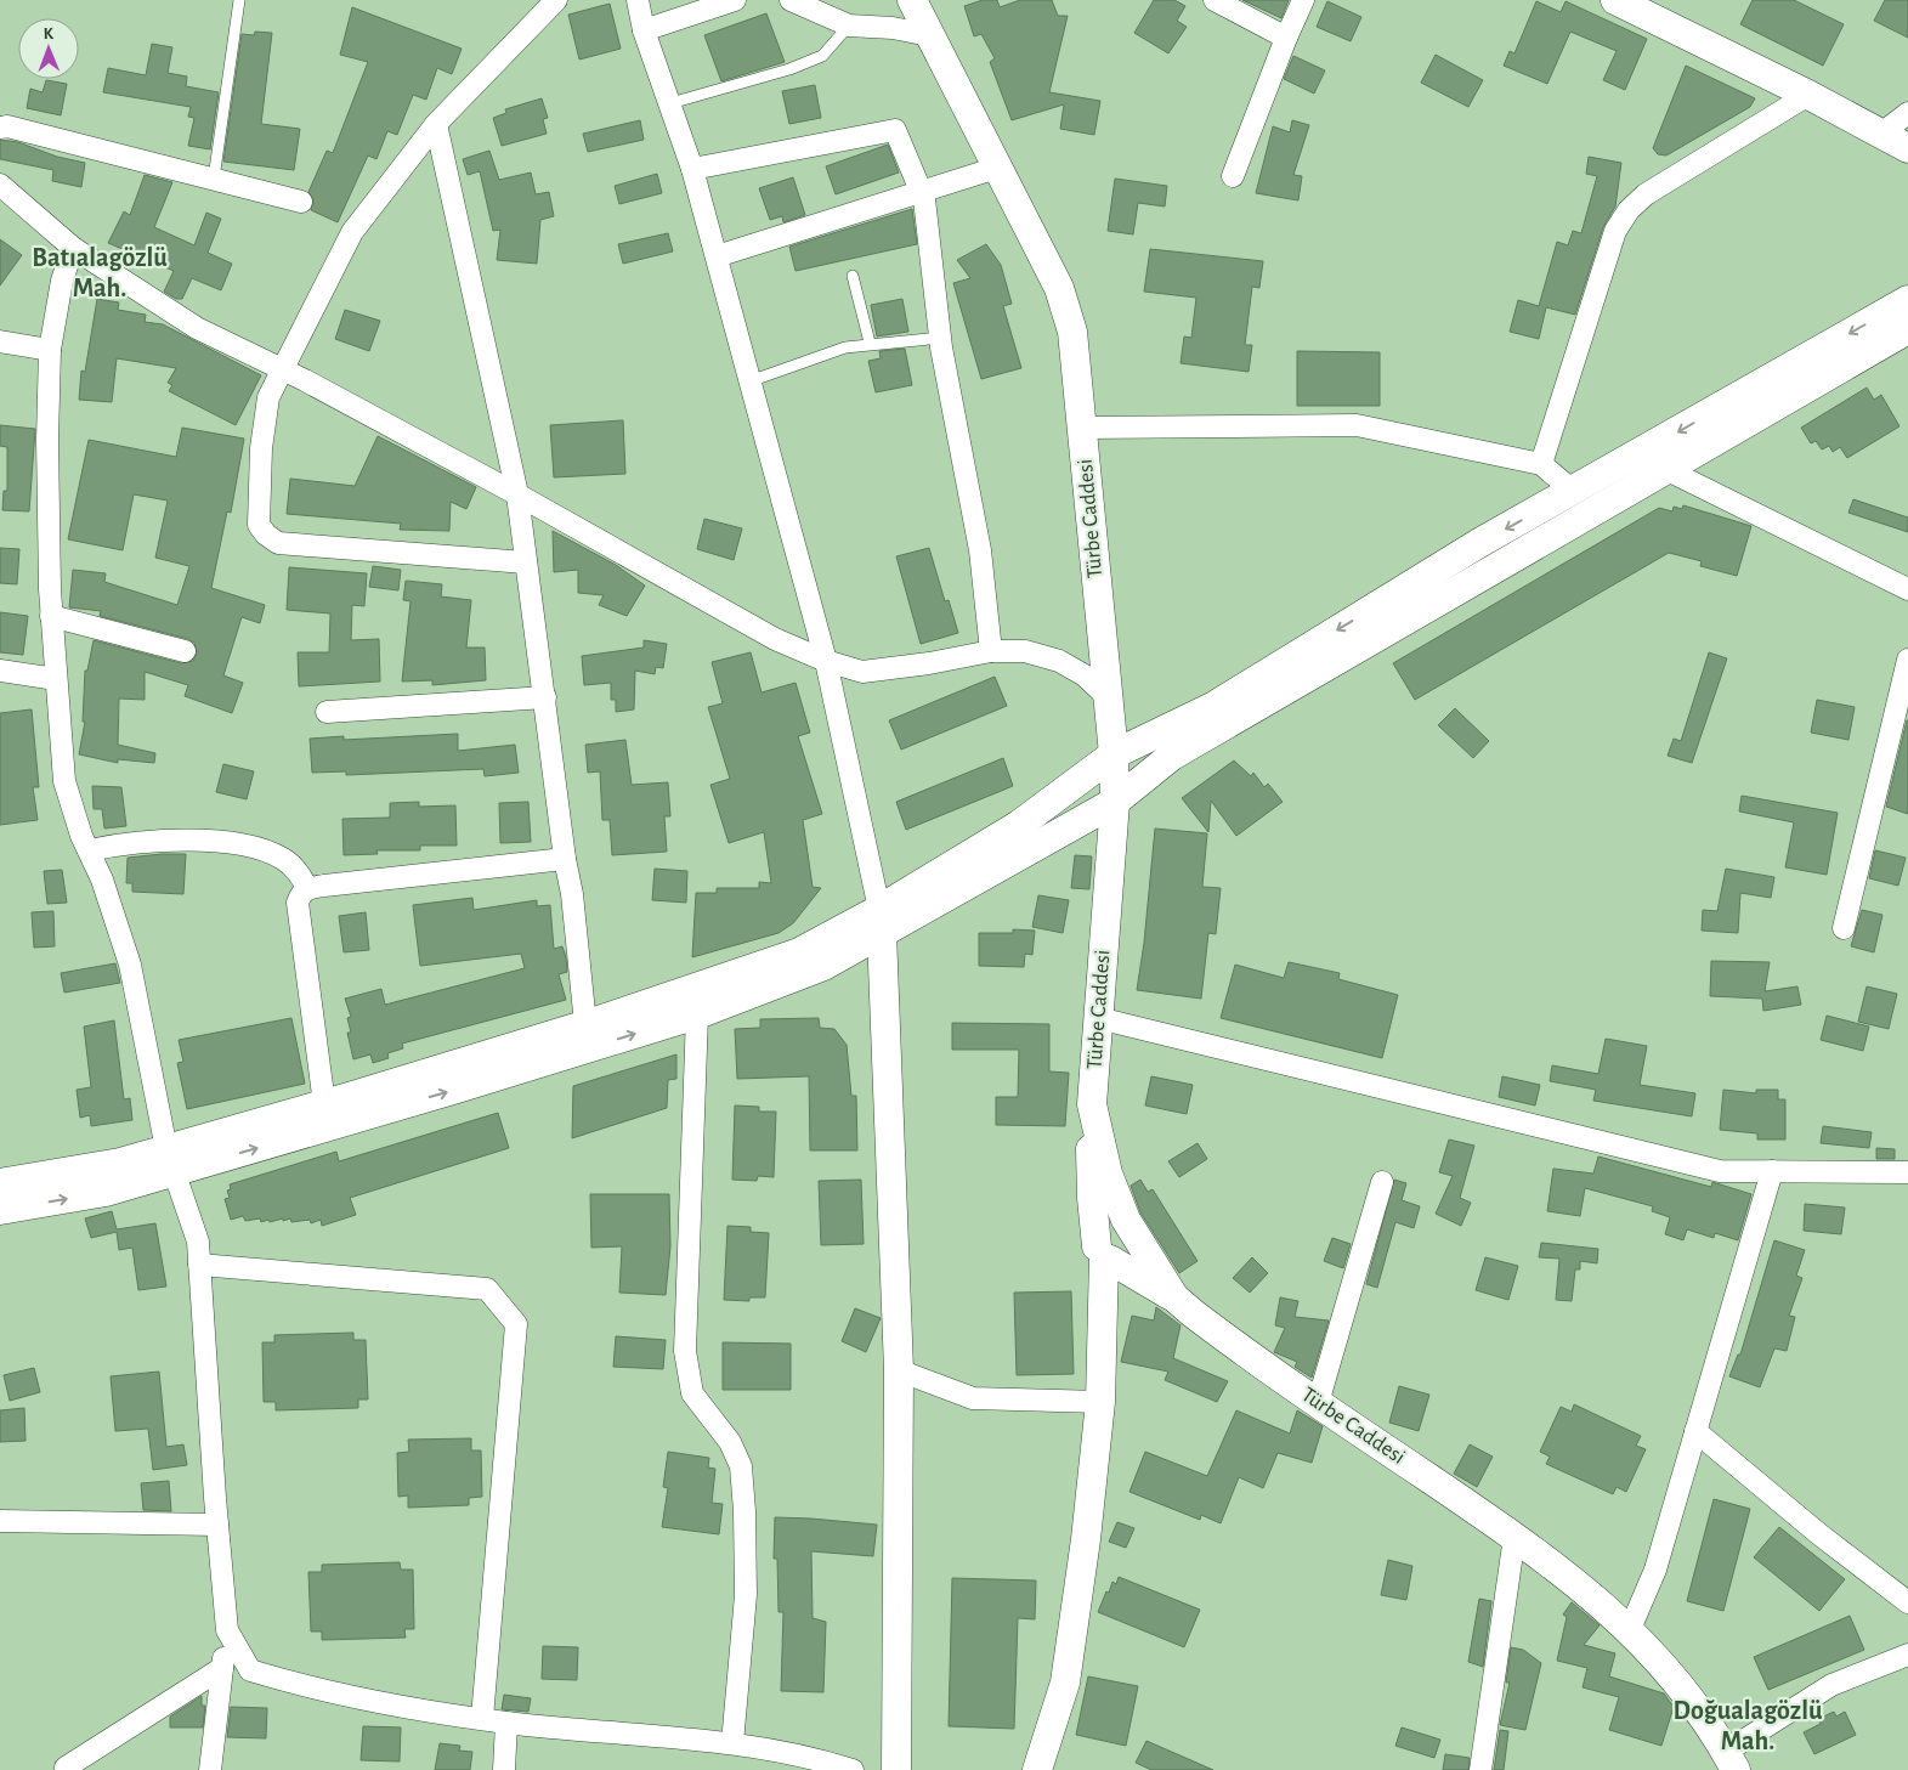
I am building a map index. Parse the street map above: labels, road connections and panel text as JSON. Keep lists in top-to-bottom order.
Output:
{
  "streets": {
    "main road": ["Türbe Caddesi"]
  },
  "districts": ["Batıalagözlü Mah.", "Doğualagözlü Mah."],
  "north": "top"
}
